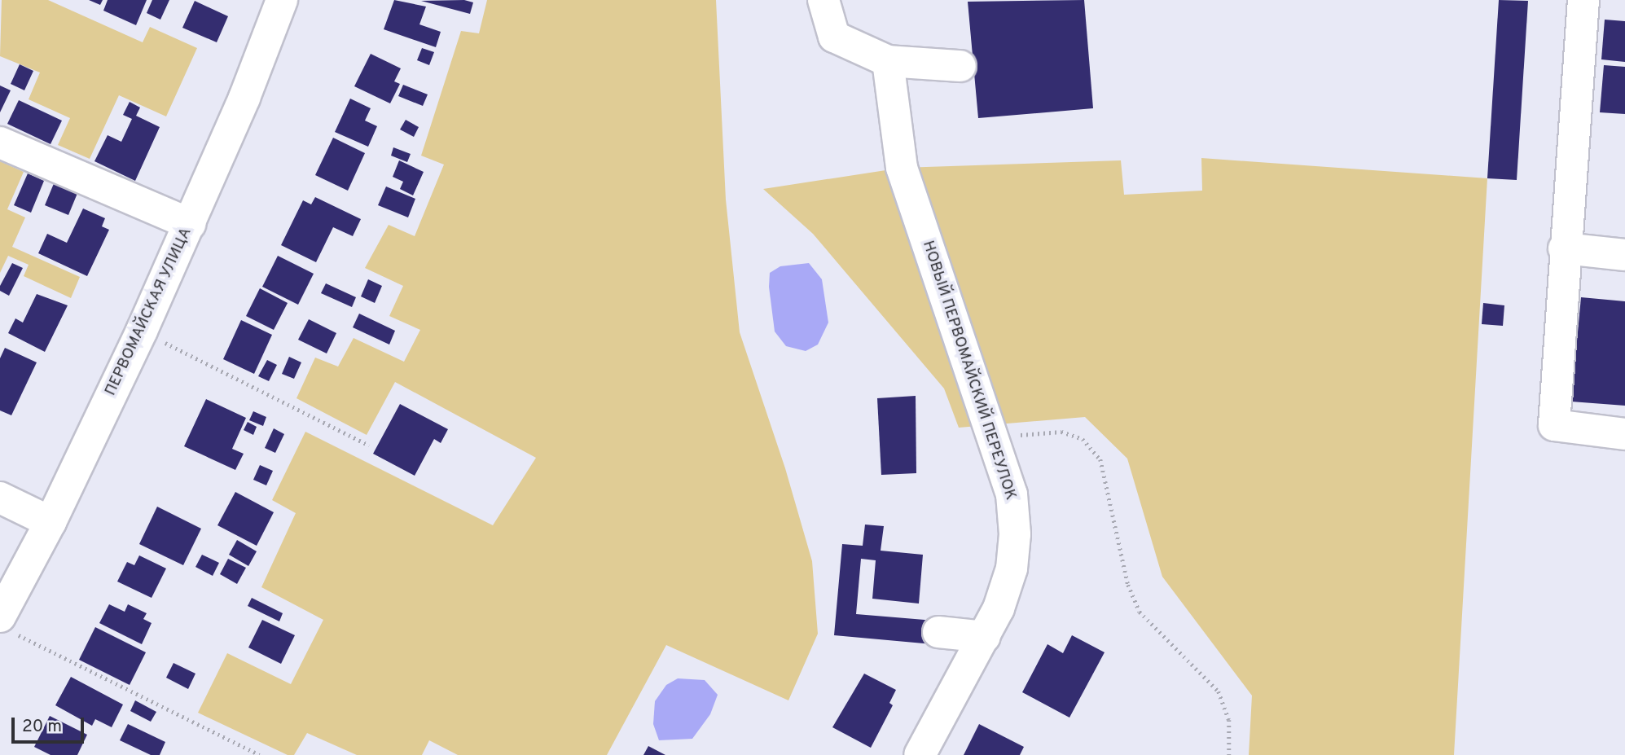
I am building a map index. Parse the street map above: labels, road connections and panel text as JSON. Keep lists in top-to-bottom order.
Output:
{
  "streets": {
    "street": ["ПЕРВОМАЙСКАЯ УЛИЦА", "НОВЫЙ ПЕРВОМАЙСКИЙ ПЕРЕУЛОК"]
  },
  "scale_bar": "20 m"
}
